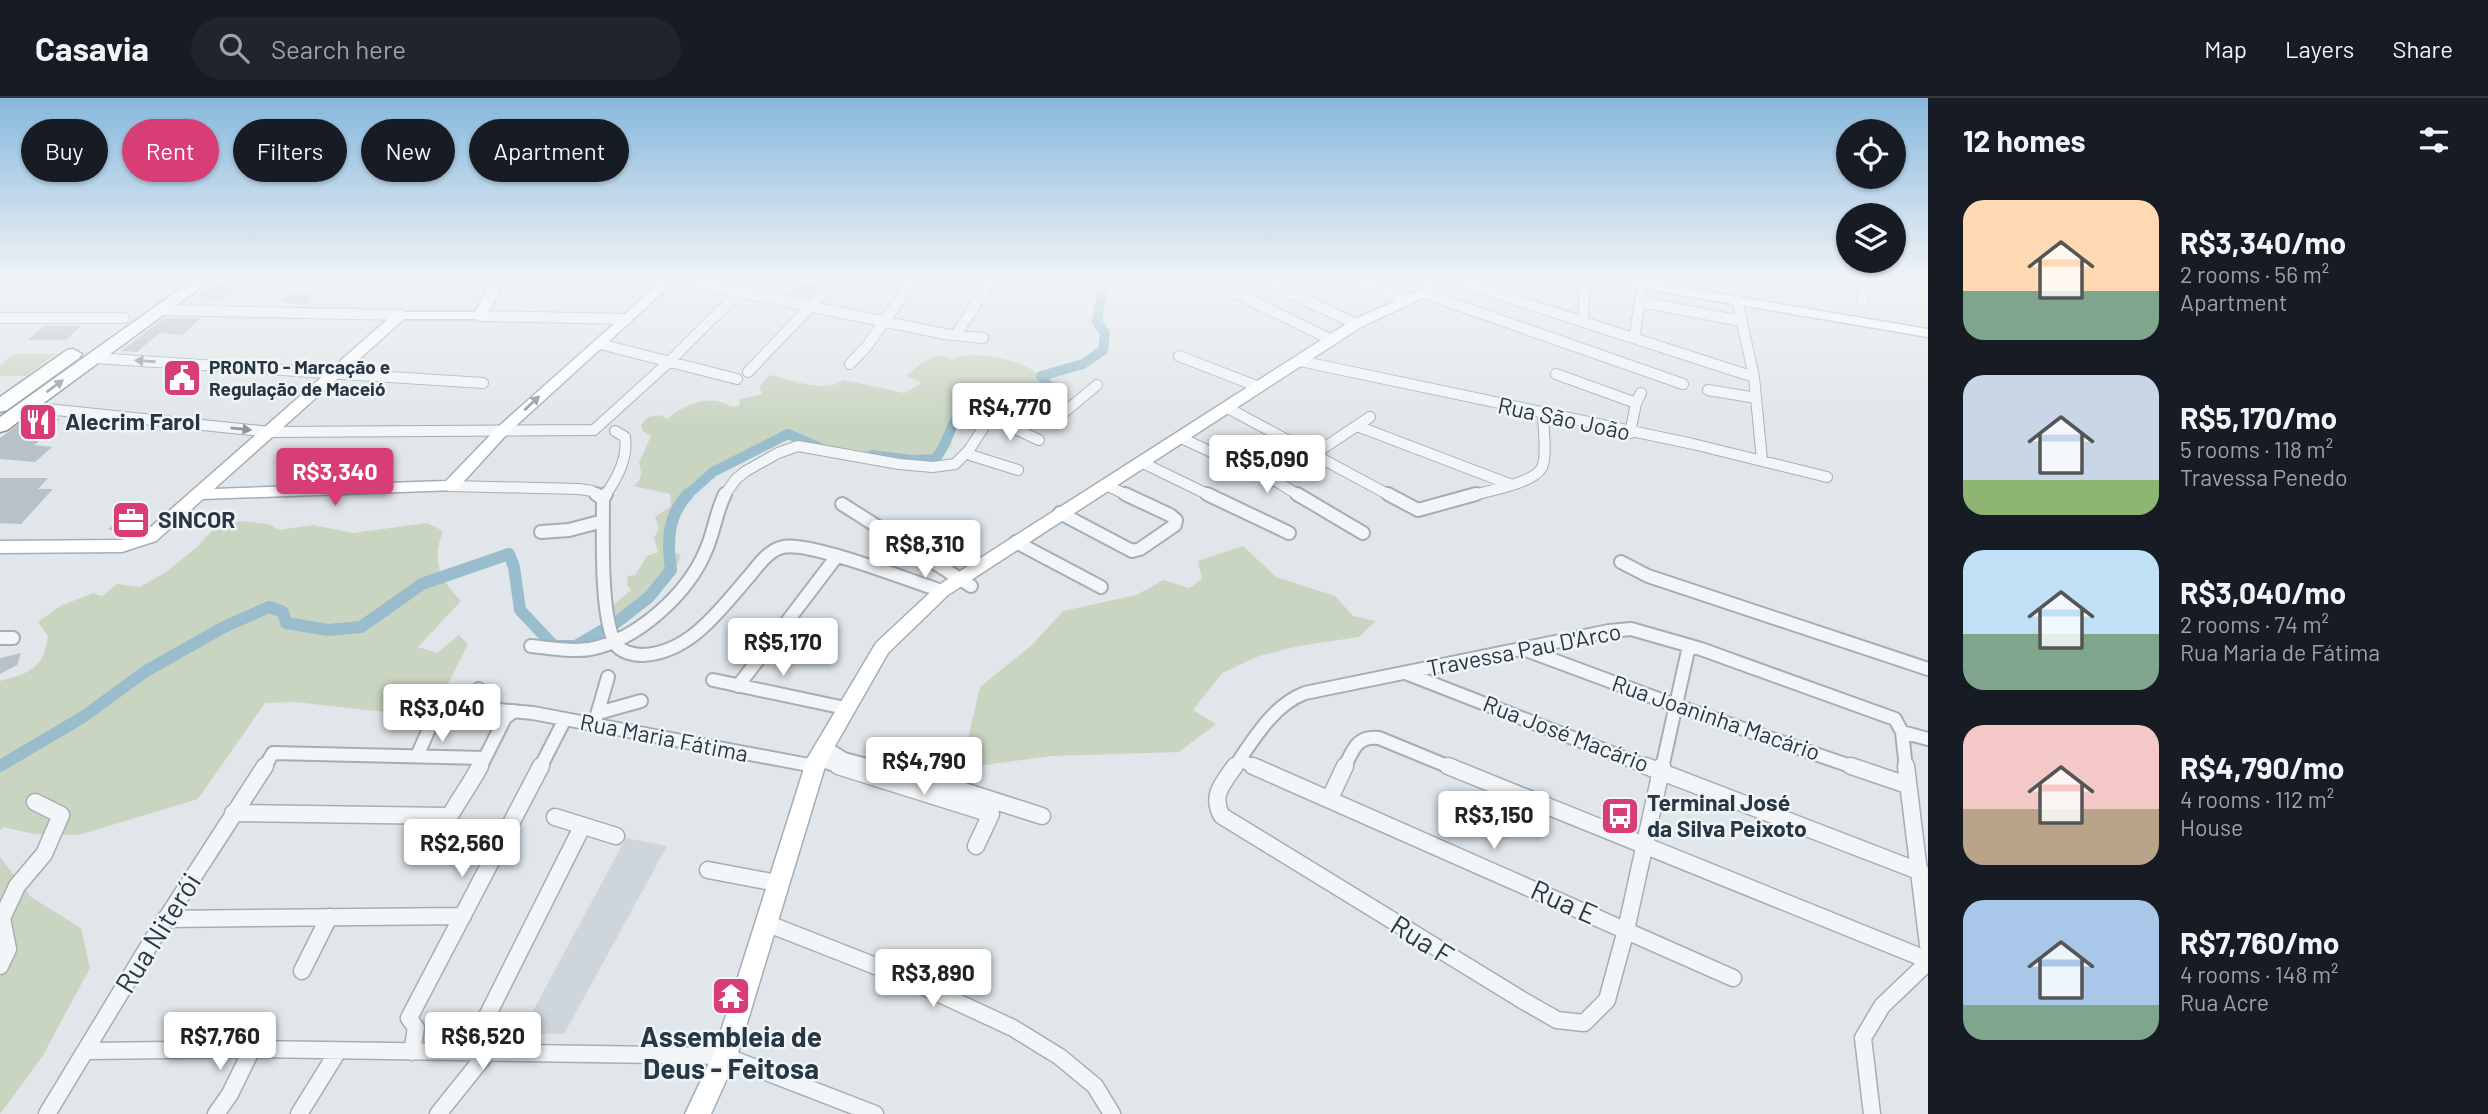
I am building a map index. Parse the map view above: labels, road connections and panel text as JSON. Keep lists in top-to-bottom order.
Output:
{
  "streets": {
    "street": [
      "Rua São João",
      "Travessa Pau D'Arco",
      "Rua Joaninha Macário",
      "Rua José Macário",
      "Rua Maria Fátima",
      "Rua E",
      "Rua Niterói",
      "Rua F"
    ]
  },
  "crossings": [
    ["Travessa Pau D'Arco", "Rua Joaninha Macário"],
    ["Travessa Pau D'Arco", "Rua José Macário"],
    ["Travessa Pau D'Arco", "Rua E"],
    ["Travessa Pau D'Arco", "Rua F"],
    ["Rua E", "Rua F"]
  ],
  "places": {
    "public building": ["PRONTO - Marcação e Regulação de Maceió"],
    "restaurant": ["Alecrim Farol"],
    "office": ["SINCOR"],
    "bus stop": ["Terminal José da Silva Peixoto"],
    "temple": ["Assembleia de Deus - Feitosa"]
  },
  "page": {
    "header": "Casavia",
    "search": "Search here",
    "nav": ["Map", "Layers", "Share"],
    "heading": "12 homes",
    "chip": [
      "Buy",
      "Rent",
      "Filters",
      "New",
      "Apartment"
    ],
    "list": [
      {
        "name": "R$3,340/mo",
        "note": "2 rooms · 56 m² · Apartment"
      },
      {
        "name": "R$5,170/mo",
        "note": "5 rooms · 118 m² · Travessa Penedo"
      },
      {
        "name": "R$3,040/mo",
        "note": "2 rooms · 74 m² · Rua Maria de Fátima"
      },
      {
        "name": "R$4,790/mo",
        "note": "4 rooms · 112 m² · House"
      },
      {
        "name": "R$7,760/mo",
        "note": "4 rooms · 148 m² · Rua Acre"
      }
    ],
    "price": [
      "R$4,770",
      "R$5,090",
      "R$3,340",
      "R$8,310",
      "R$5,170",
      "R$3,040",
      "R$4,790",
      "R$3,150",
      "R$2,560",
      "R$3,890",
      "R$7,760",
      "R$6,520"
    ]
  }
}
